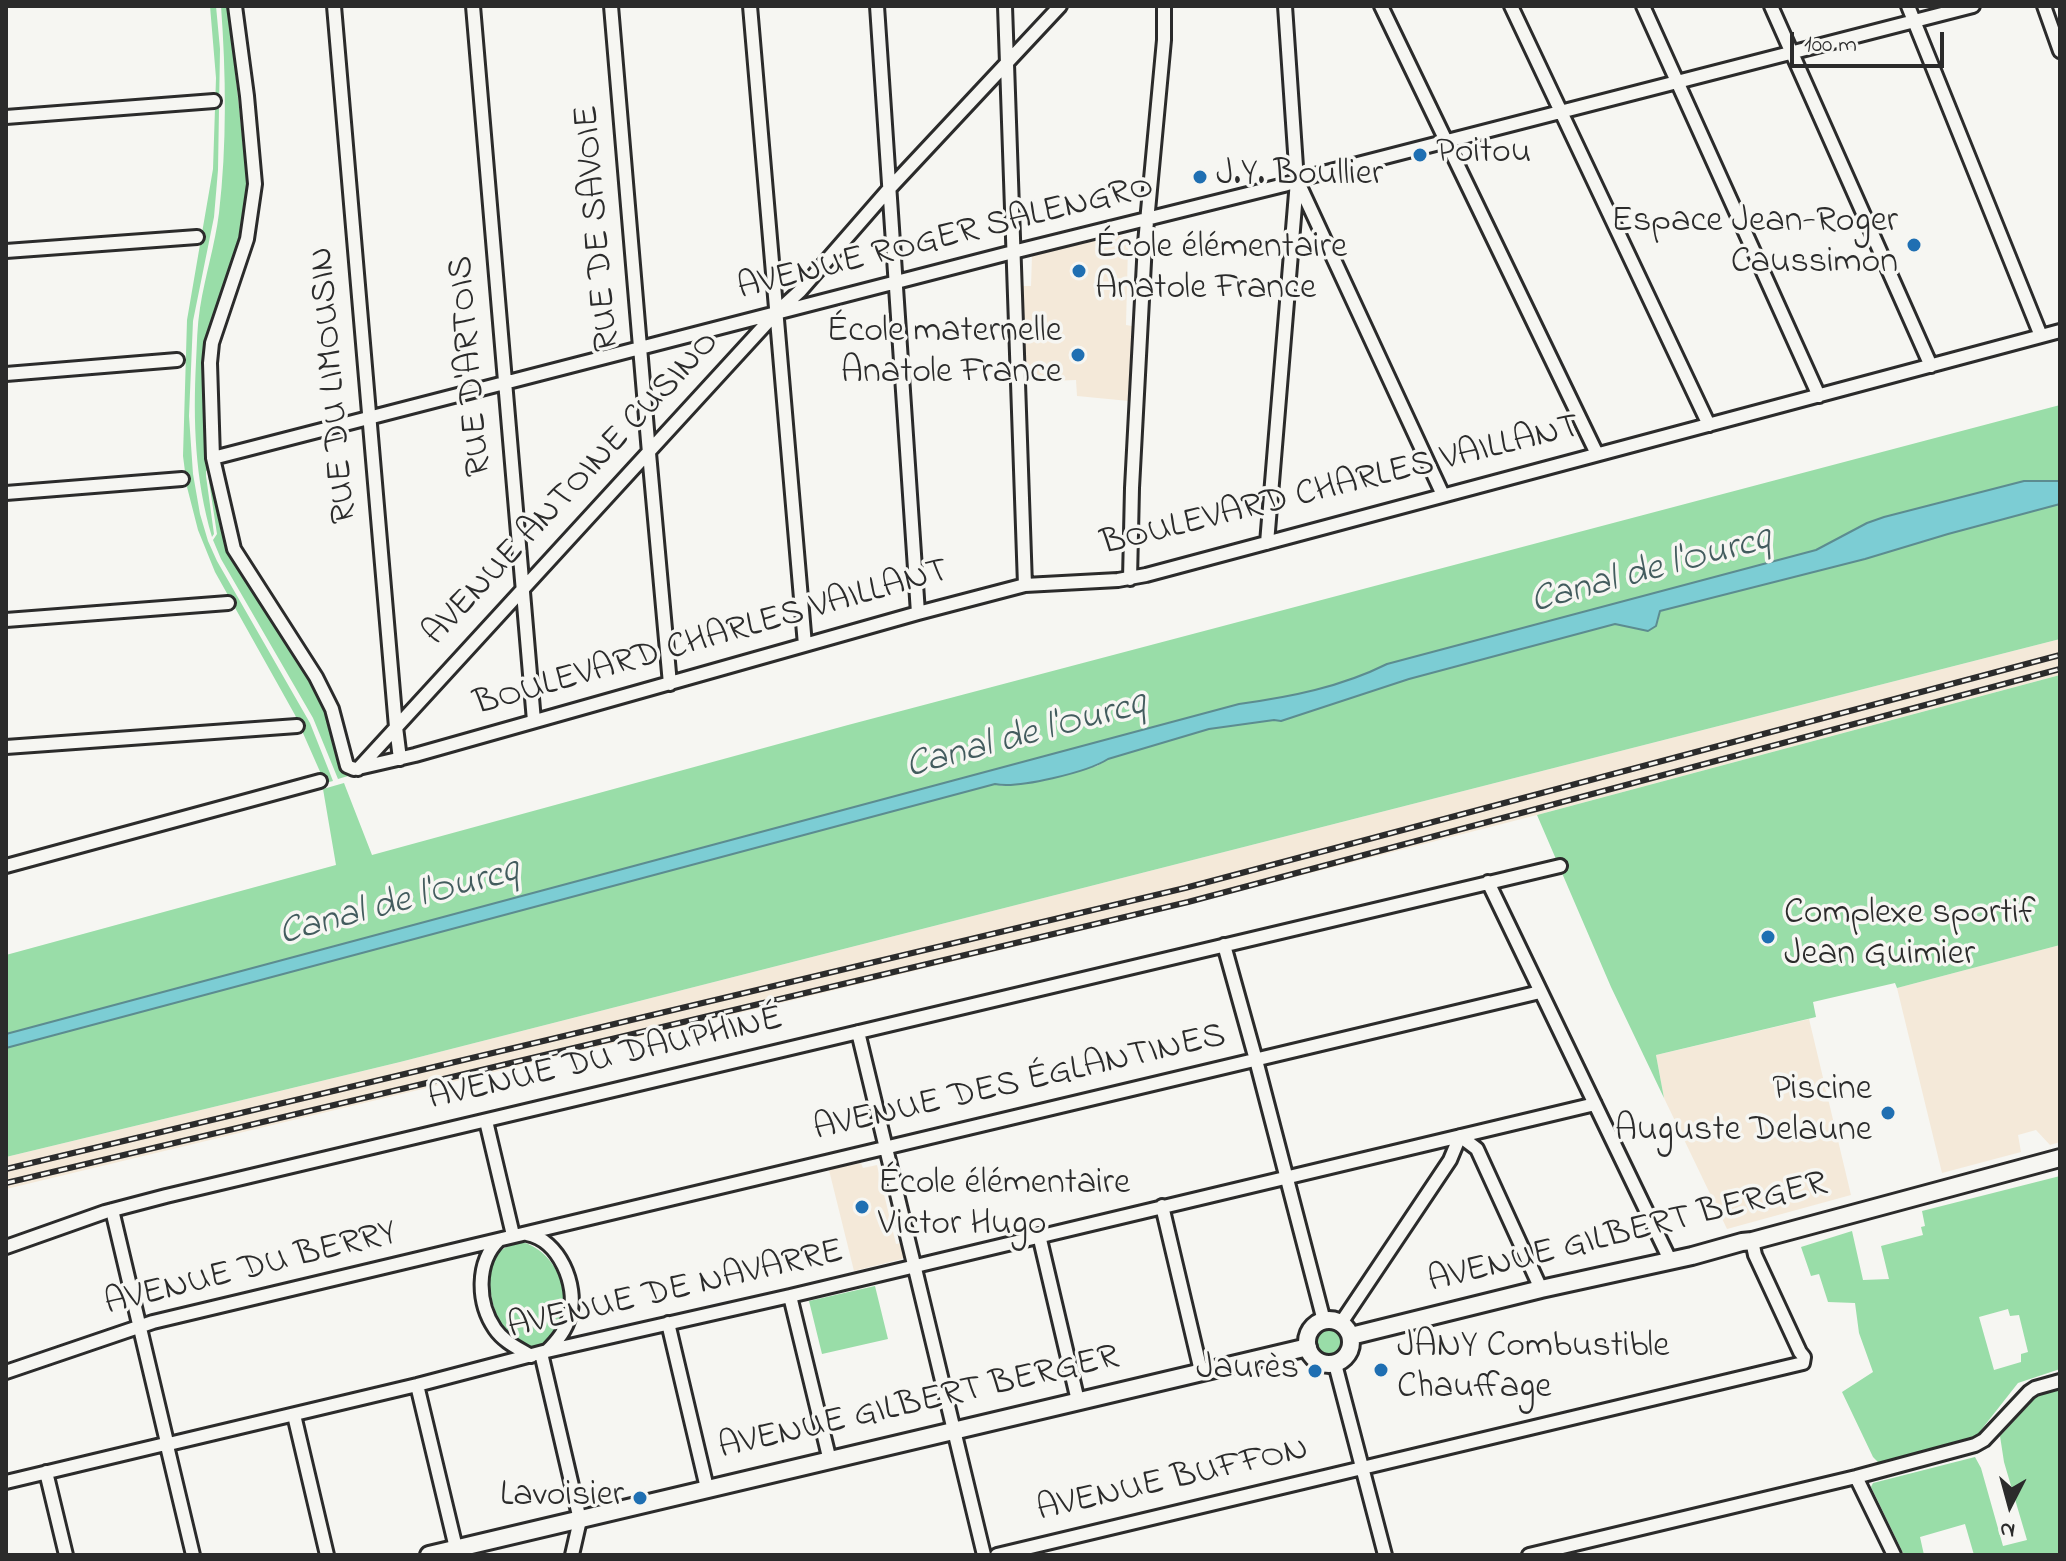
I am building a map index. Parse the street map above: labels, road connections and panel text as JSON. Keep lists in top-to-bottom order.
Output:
{
  "streets": {
    "street": [
      "RUE DE SAVOIE",
      "AVENUE ROGER SALENGRO",
      "RUE D'ARTOIS",
      "RUE DU LIMOUSIN",
      "BOULEVARD CHARLES VAILLANT",
      "AVENUE ANTOINE CUSINO",
      "AVENUE DU DAUPHINÉ",
      "AVENUE DES ÉGLANTINES",
      "AVENUE GILBERT BERGER",
      "AVENUE DU BERRY",
      "AVENUE DE NAVARRE",
      "AVENUE BUFFON"
    ]
  },
  "crossings": [
    ["RUE DE SAVOIE", "AVENUE ROGER SALENGRO"],
    ["RUE DE SAVOIE", "BOULEVARD CHARLES VAILLANT"],
    ["RUE DE SAVOIE", "AVENUE ANTOINE CUSINO"],
    ["AVENUE ROGER SALENGRO", "RUE D'ARTOIS"],
    ["AVENUE ROGER SALENGRO", "RUE DU LIMOUSIN"],
    ["AVENUE ROGER SALENGRO", "AVENUE ANTOINE CUSINO"],
    ["RUE D'ARTOIS", "BOULEVARD CHARLES VAILLANT"],
    ["RUE D'ARTOIS", "AVENUE ANTOINE CUSINO"],
    ["RUE DU LIMOUSIN", "BOULEVARD CHARLES VAILLANT"],
    ["RUE DU LIMOUSIN", "AVENUE ANTOINE CUSINO"],
    ["BOULEVARD CHARLES VAILLANT", "AVENUE ANTOINE CUSINO"],
    ["AVENUE DES ÉGLANTINES", "AVENUE DU BERRY"],
    ["AVENUE DES ÉGLANTINES", "AVENUE DE NAVARRE"],
    ["AVENUE GILBERT BERGER", "AVENUE BUFFON"],
    ["AVENUE DU BERRY", "AVENUE DE NAVARRE"]
  ],
  "water": ["Canal de l'Ourcq"],
  "places": [
    "Poitou",
    "J.Y. Boullier",
    "Espace Jean-Roger Caussimon",
    "École élémentaire Anatole France",
    "École maternelle Anatole France",
    "Complexe sportif Jean Guimier",
    "Piscine Auguste Delaune",
    "École élémentaire Victor Hugo",
    "JANY Combustible Chauffage",
    "Jaurès",
    "Lavoisier"
  ],
  "scale_bar": "100 m",
  "north": "bottom"
}
